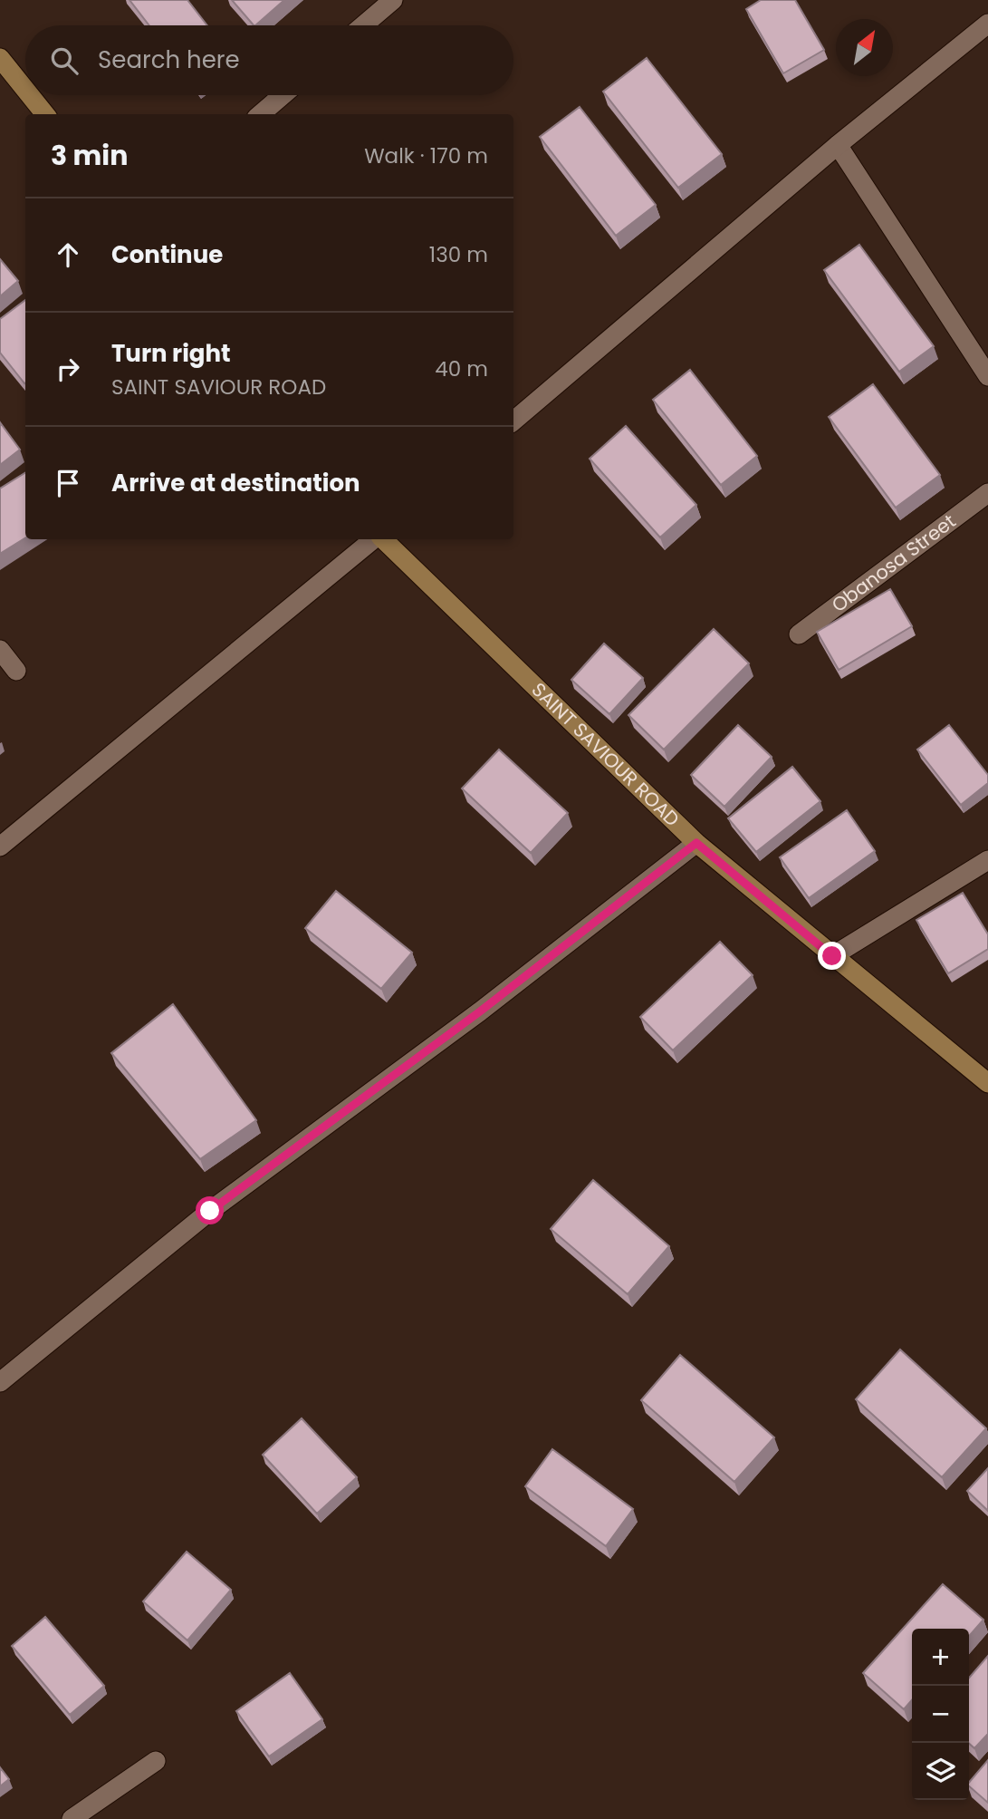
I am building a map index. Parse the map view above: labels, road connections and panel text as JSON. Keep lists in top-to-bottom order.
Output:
{
  "streets": {
    "street": ["Obanosa Street", "SAINT SAVIOUR ROAD"]
  },
  "north": "top right",
  "page": {
    "search": "Search here",
    "heading": ["3 min", "Walk · 170 m"],
    "list": [
      ["Continue", "130 m"],
      ["Turn right", "SAINT SAVIOUR ROAD", "40 m"],
      "Arrive at destination"
    ],
    "map_buttons": ["+", "−"]
  }
}
